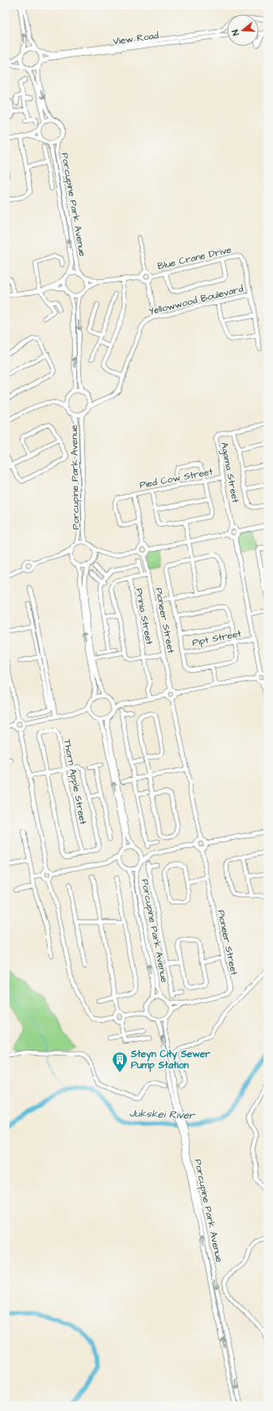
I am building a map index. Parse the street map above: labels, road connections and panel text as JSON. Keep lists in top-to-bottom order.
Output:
{
  "streets": {
    "street": [
      "View Road",
      "Porcupine Park Avenue",
      "Blue Crane Drive",
      "Yellowwood Boulevard",
      "Agama Street",
      "Pied Cow Street",
      "Prinia Street",
      "Pioneer Street",
      "Pipt Street",
      "Thorn Apple Street"
    ]
  },
  "crossings": [
    ["Porcupine Park Avenue", "Yellowwood Boulevard"],
    ["Blue Crane Drive", "Yellowwood Boulevard"],
    ["Agama Street", "Pied Cow Street"]
  ],
  "water": ["Jukskei River"],
  "places": {
    "building": ["Steyn City Sewer Pump Station"]
  },
  "north": "left"
}
